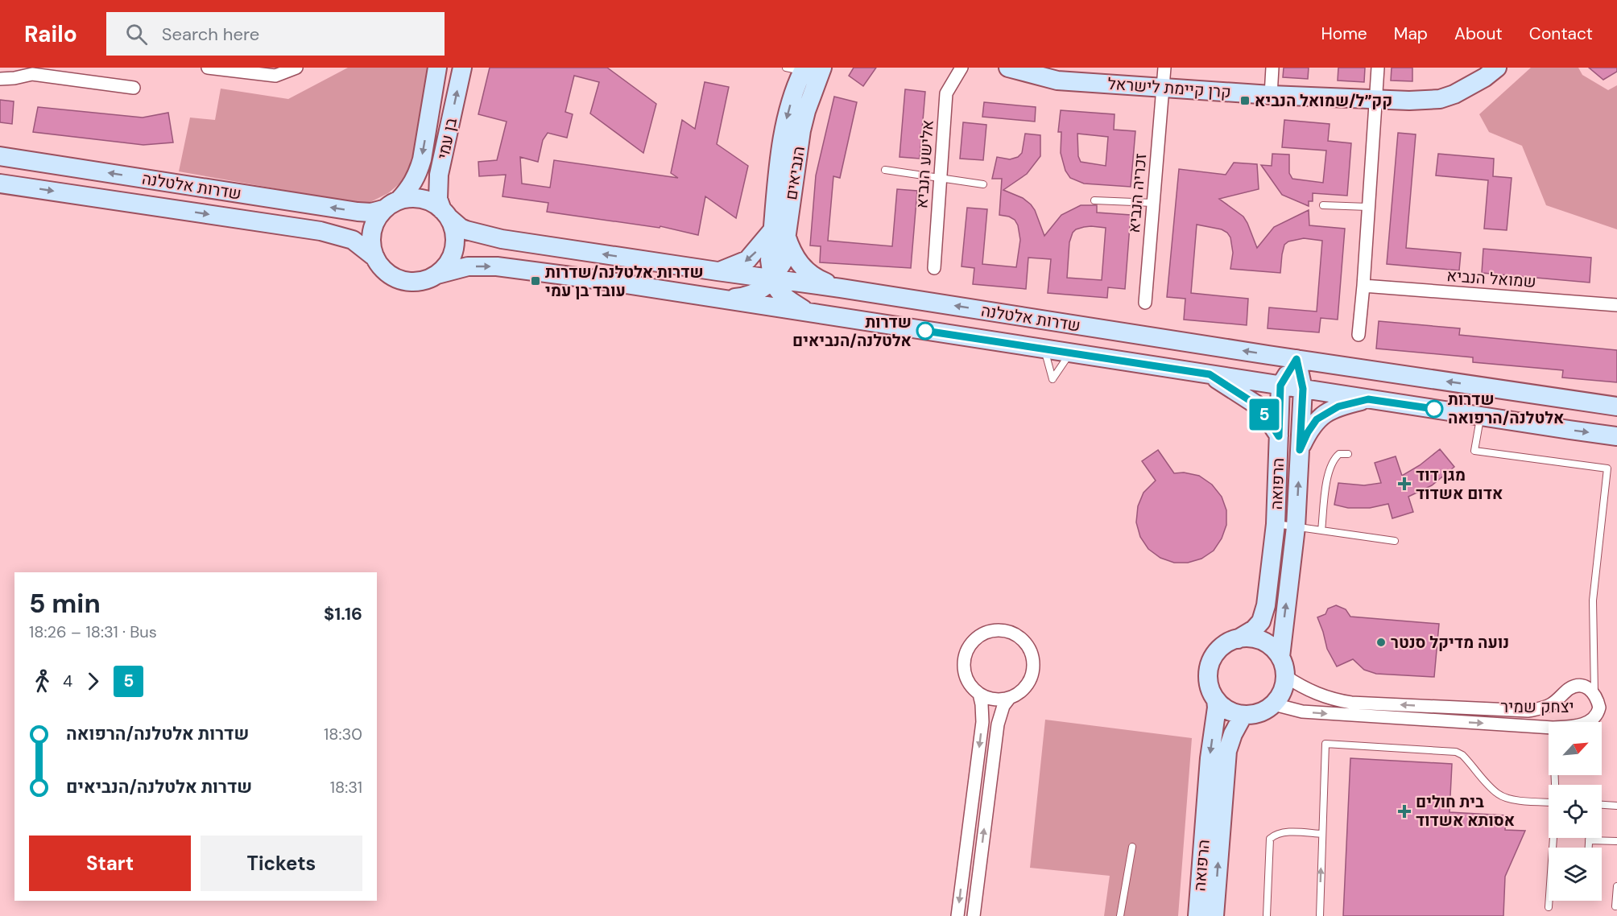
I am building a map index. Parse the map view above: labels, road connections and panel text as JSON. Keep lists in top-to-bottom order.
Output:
{
  "streets": {
    "main road": [
      "קרן קיימת לישראל",
      "בן עמי",
      "הנביאים",
      "שדרות אלטלנה",
      "הרפואה"
    ],
    "street": [
      "אלישע הנביא",
      "זכריה הנביא",
      "שמואל הנביא",
      "יצחק שמיר"
    ]
  },
  "crossings": [
    ["קרן קיימת לישראל", "זכריה הנביא"],
    ["בן עמי", "שדרות אלטלנה"],
    ["הנביאים", "שדרות אלטלנה"],
    ["שדרות אלטלנה", "הרפואה"],
    ["הרפואה", "יצחק שמיר"]
  ],
  "places": {
    "transit": ["קק״ל/שמואל הנביא", "שדרות אלטלנה/שדרות עובד בן עמי"],
    "other": ["שדרות אלטלנה/הנביאים", "שדרות אלטלנה/הרפואה", "נועה מדיקל סנטר"],
    "health": ["מגן דוד אדום אשדוד", "בית חולים אסותא אשדוד"]
  },
  "lines": ["bus line 5"],
  "north": "top right",
  "page": {
    "header": "Railo",
    "search": "Search here",
    "nav": [
      "Home",
      "Map",
      "About",
      "Contact"
    ],
    "on_map": "5",
    "heading": ["5 min", "18:26 – 18:31 · Bus", "$1.16"],
    "legs": ["4", "5"],
    "list": [
      {
        "name": "שדרות אלטלנה/הרפואה",
        "value": "18:30"
      },
      {
        "name": "שדרות אלטלנה/הנביאים",
        "value": "18:31"
      }
    ],
    "buttons": ["Start", "Tickets"]
  }
}
